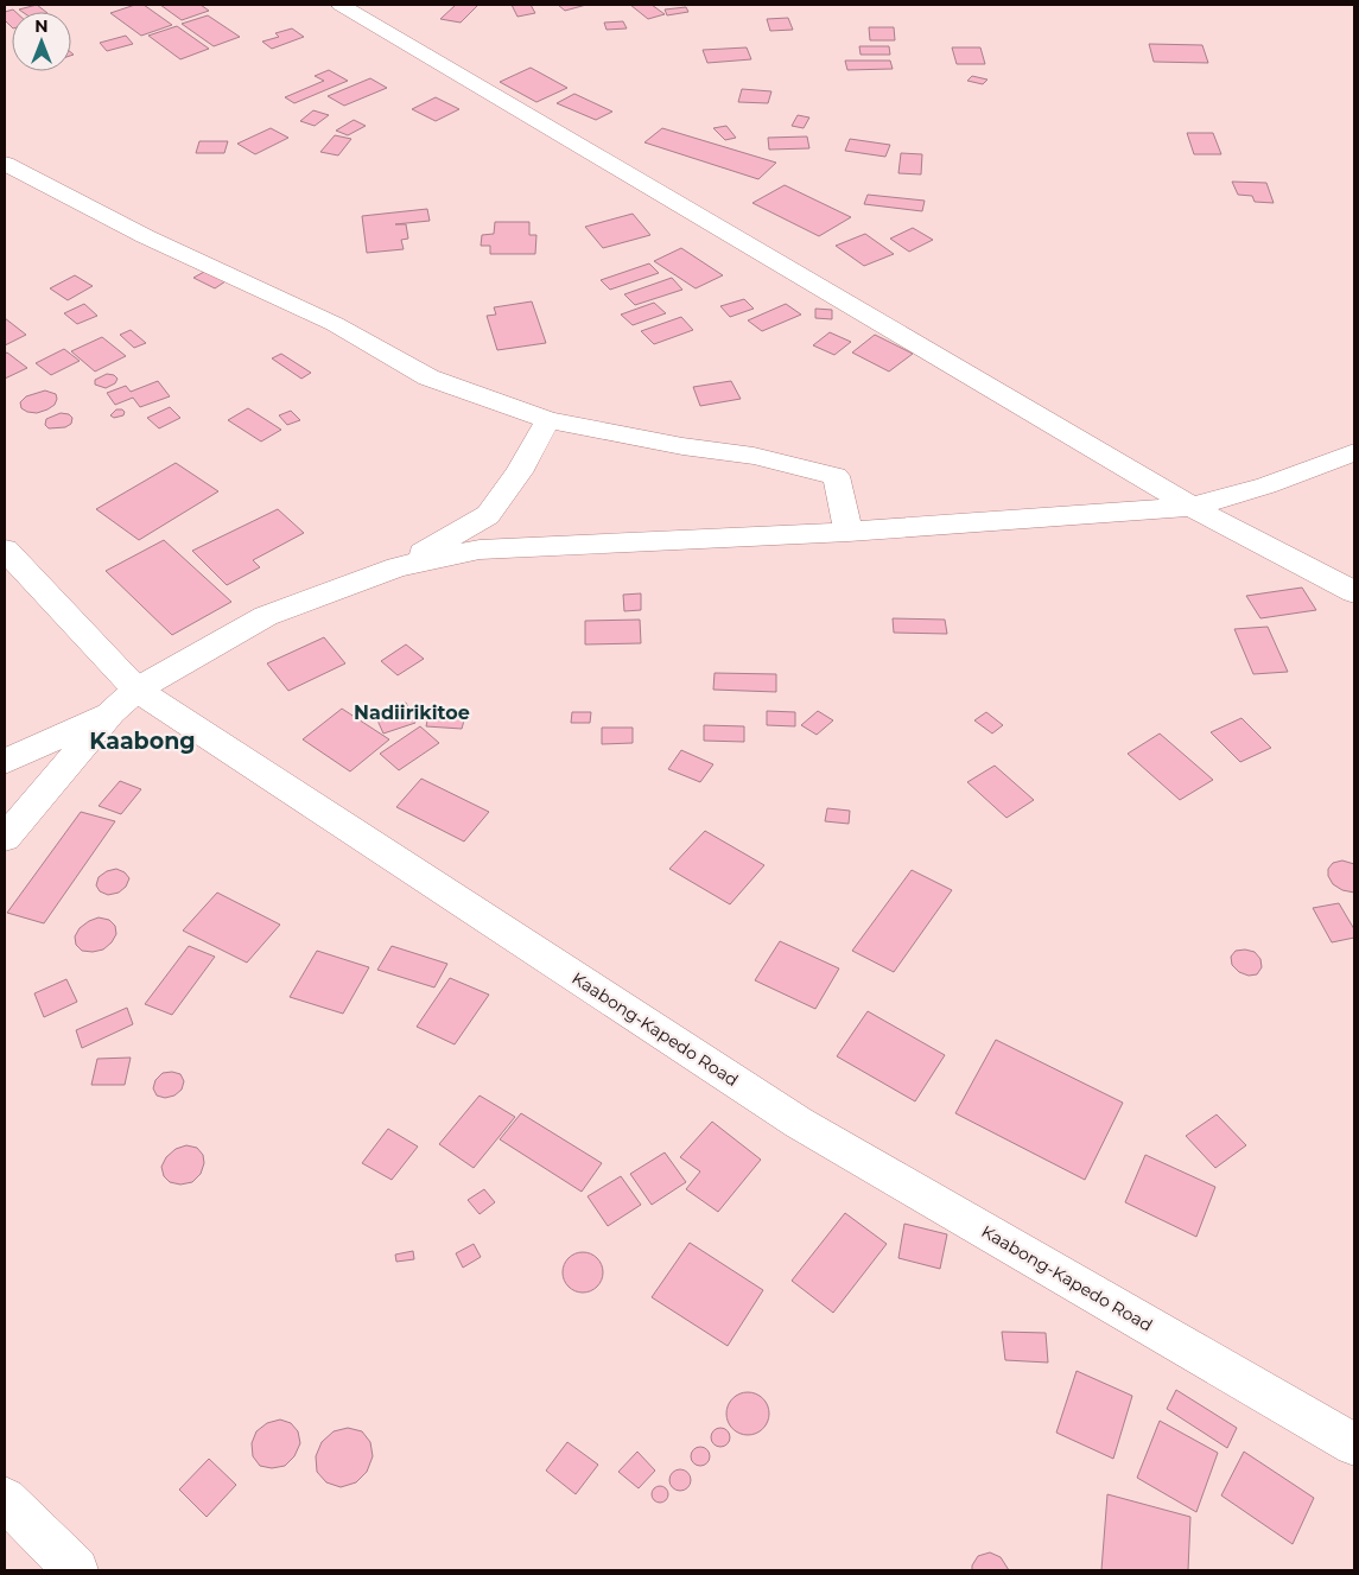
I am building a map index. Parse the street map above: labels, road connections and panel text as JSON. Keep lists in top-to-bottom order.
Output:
{
  "streets": {
    "street": ["Kaabong-Kapedo Road"]
  },
  "districts": ["Nadiirikitoe", "Kaabong"],
  "north": "top"
}
